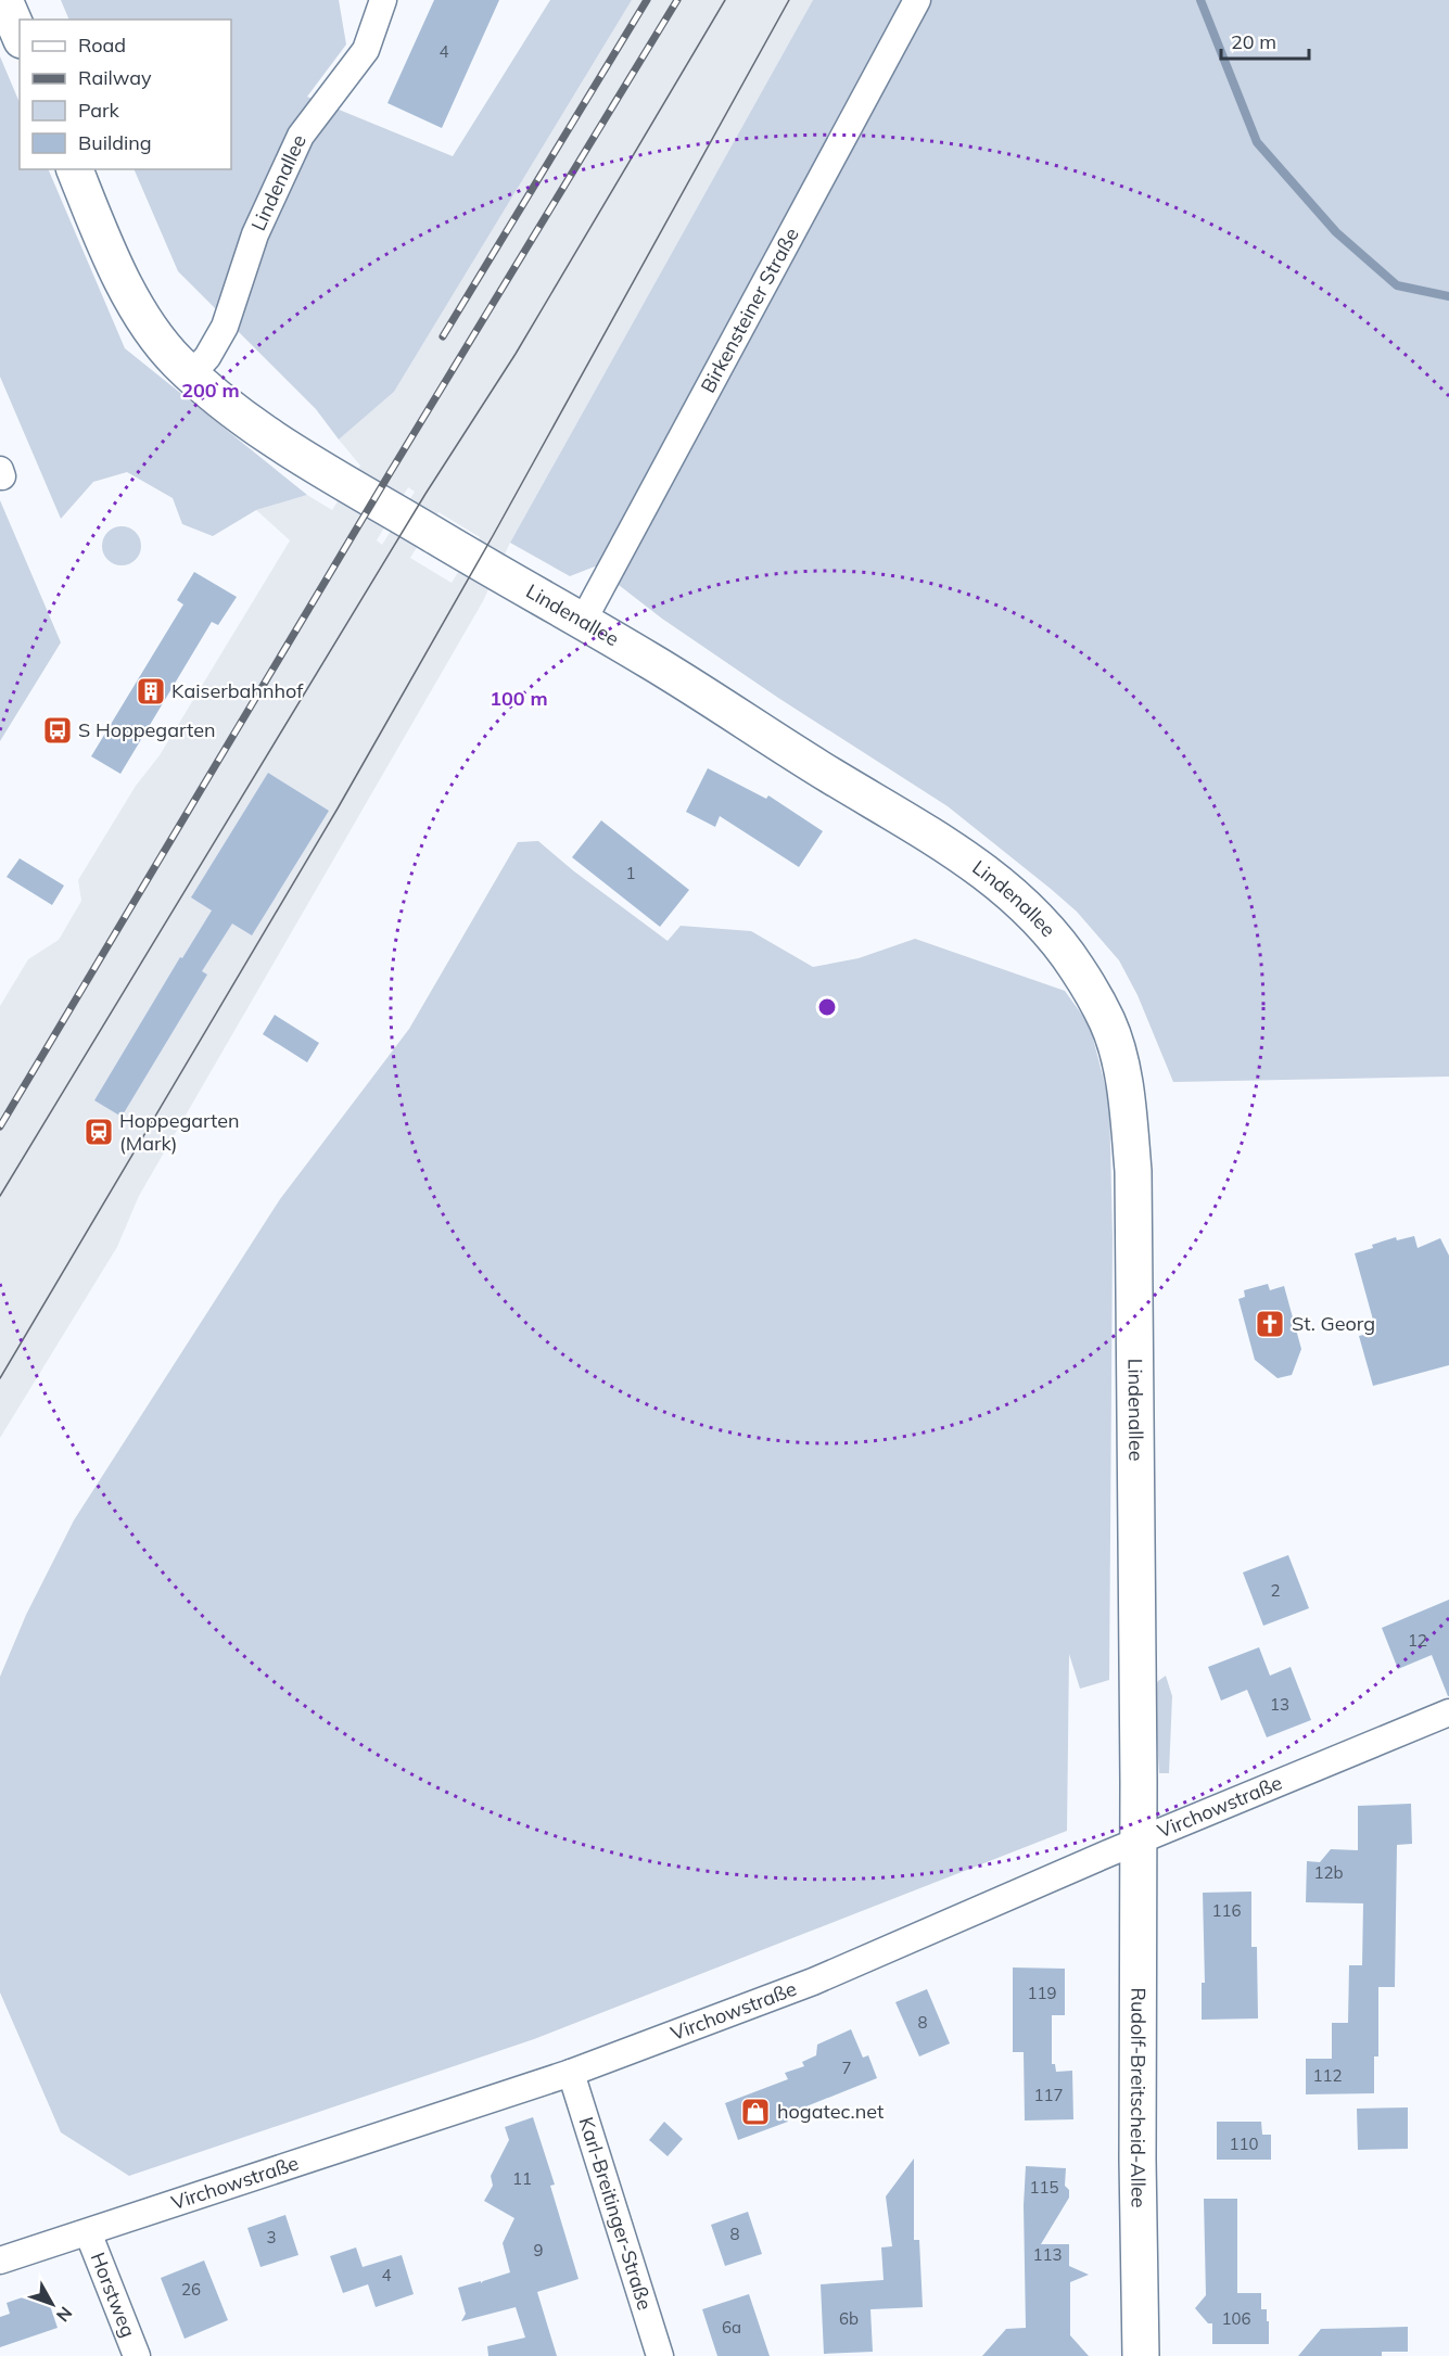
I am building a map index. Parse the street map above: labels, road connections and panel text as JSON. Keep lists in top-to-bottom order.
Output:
{
  "streets": {
    "street": [
      "Lindenallee",
      "Birkensteiner Straße",
      "Virchowstraße",
      "Rudolf-Breitscheid-Allee",
      "Karl-Breitinger-Straße",
      "Horstweg"
    ]
  },
  "crossings": [
    ["Lindenallee", "Birkensteiner Straße"],
    ["Lindenallee", "Virchowstraße"],
    ["Lindenallee", "Rudolf-Breitscheid-Allee"],
    ["Virchowstraße", "Rudolf-Breitscheid-Allee"],
    ["Virchowstraße", "Karl-Breitinger-Straße"],
    ["Virchowstraße", "Horstweg"]
  ],
  "places": {
    "building": ["Kaiserbahnhof"],
    "bus stop": ["S Hoppegarten"],
    "station": ["Hoppegarten (Mark)"],
    "church": ["St. Georg"],
    "shop": ["hogatec.net"]
  },
  "house_numbers": [
    "4",
    "1",
    "2",
    "12",
    "13",
    "12b",
    "116",
    "119",
    "8",
    "7",
    "112",
    "117",
    "110",
    "11",
    "115",
    "8",
    "3",
    "9",
    "113",
    "4",
    "26",
    "6b",
    "106",
    "6a"
  ],
  "legend": [
    "Road",
    "Railway",
    "Park",
    "Building"
  ],
  "scale_bar": "20 m",
  "north": "bottom right",
  "rings": ["200 m", "100 m"]
}
